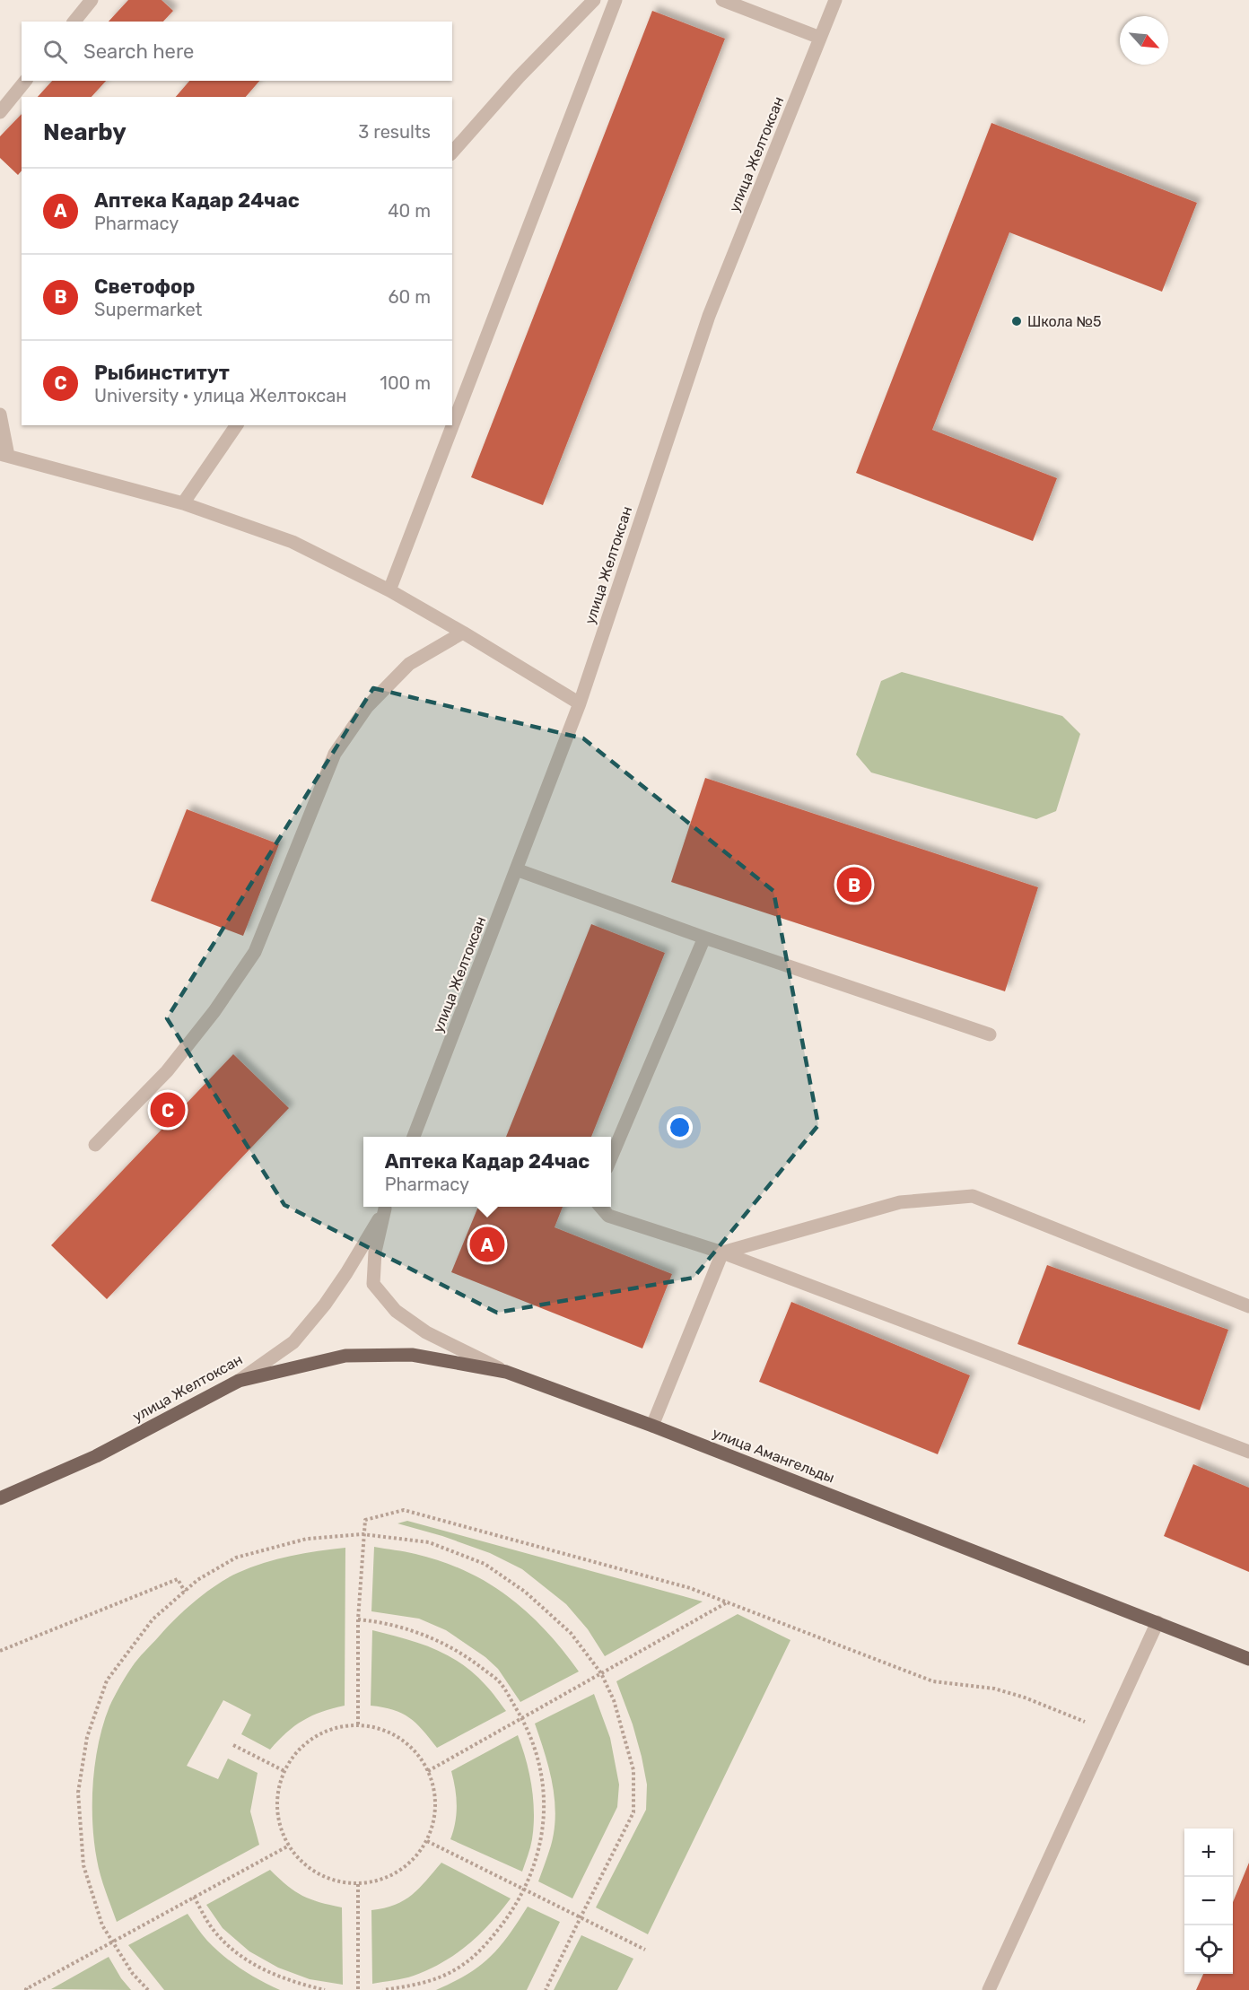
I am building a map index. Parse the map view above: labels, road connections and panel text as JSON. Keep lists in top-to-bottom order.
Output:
{
  "streets": {
    "main road": ["улица Желтоксан", "улица Амангельды"]
  },
  "places": ["Школа №5"],
  "north": "bottom right",
  "page": {
    "search": "Search here",
    "heading": ["Nearby", "3 results"],
    "list": [
      {
        "mark": "A",
        "name": "Аптека Кадар 24час",
        "note": "Pharmacy",
        "value": "40 m"
      },
      {
        "mark": "B",
        "name": "Светофор",
        "note": "Supermarket",
        "value": "60 m"
      },
      {
        "mark": "C",
        "name": "Рыбинститут",
        "note": "University · улица Желтоксан",
        "value": "100 m"
      }
    ],
    "pins": ["B", "C", "A"],
    "popup": ["Аптека Кадар 24час", "Pharmacy"],
    "map_buttons": ["+", "−"]
  }
}
